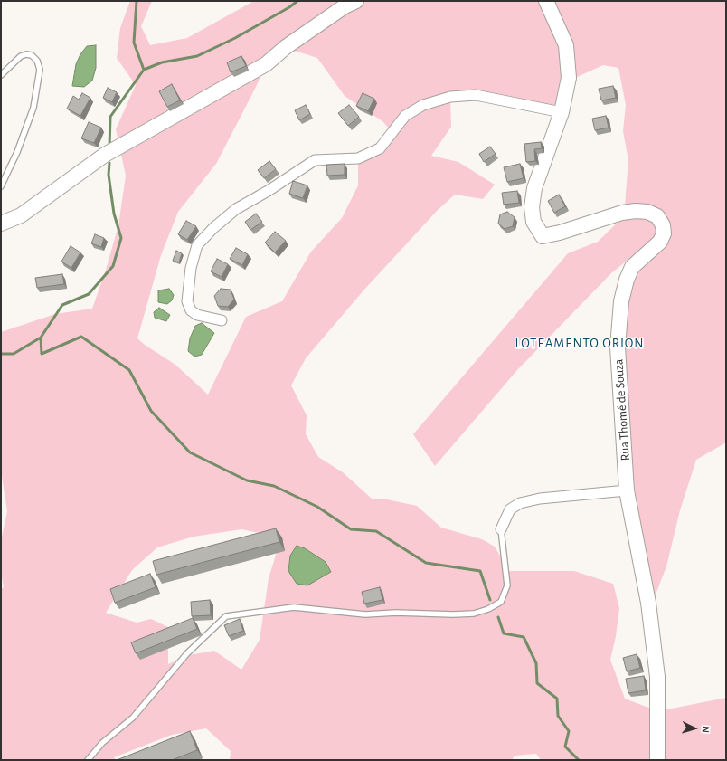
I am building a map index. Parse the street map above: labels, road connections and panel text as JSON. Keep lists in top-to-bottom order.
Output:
{
  "streets": {
    "street": ["Rua Thomé de Souza"]
  },
  "districts": ["LOTEAMENTO ORION"],
  "north": "right"
}
